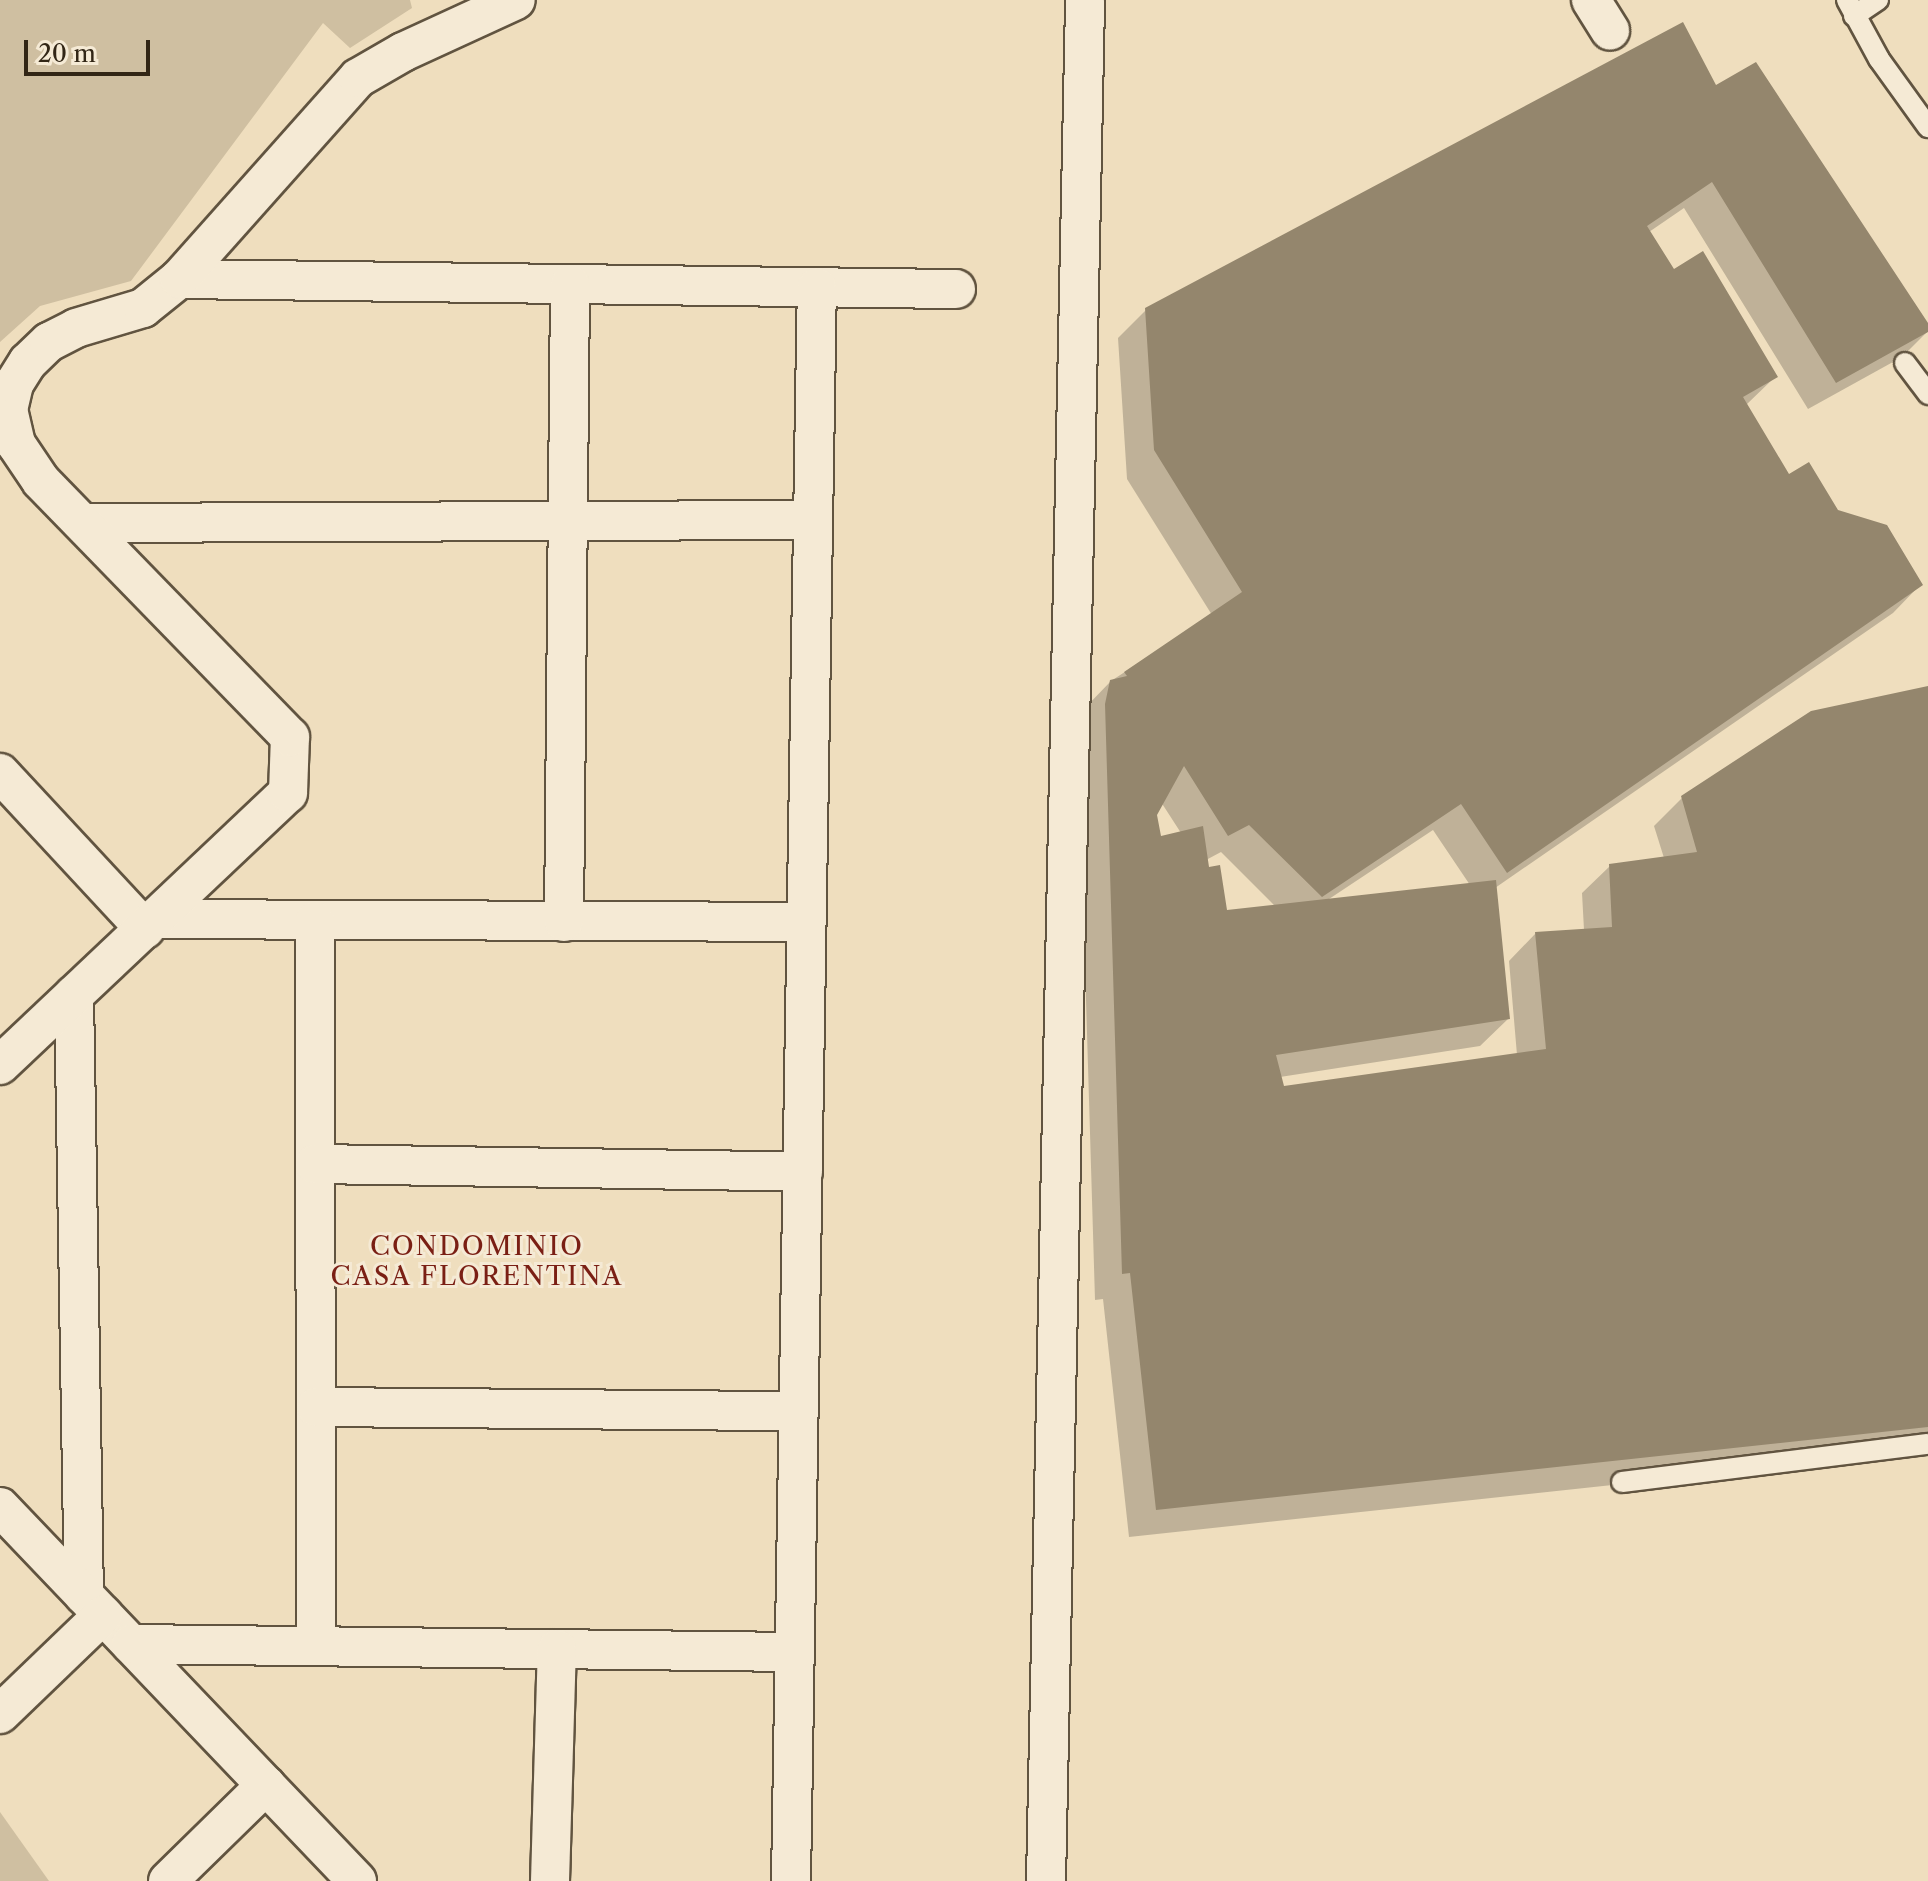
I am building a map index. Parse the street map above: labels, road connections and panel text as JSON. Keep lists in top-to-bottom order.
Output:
{
  "districts": ["CONDOMINIO CASA FLORENTINA"],
  "scale_bar": "20 m"
}
